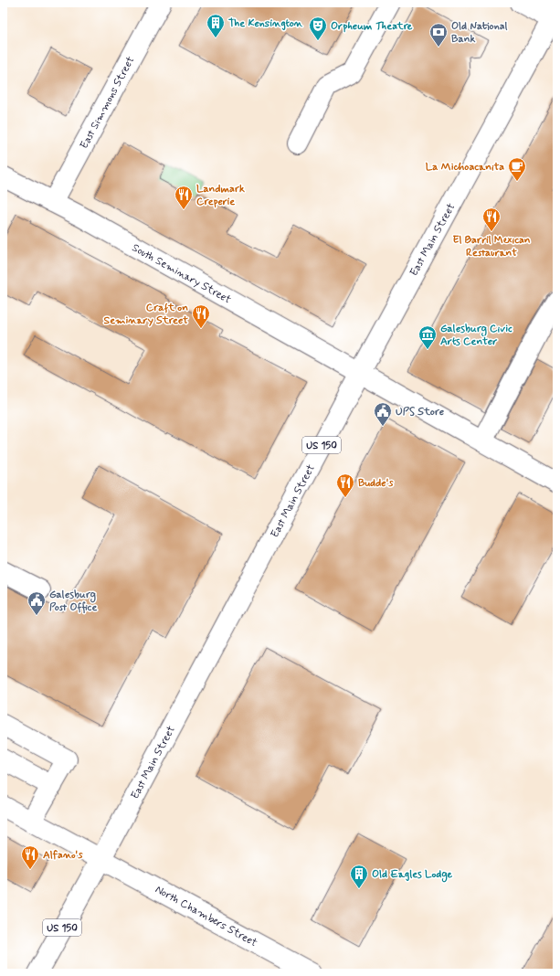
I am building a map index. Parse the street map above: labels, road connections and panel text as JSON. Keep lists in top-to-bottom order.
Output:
{
  "streets": {
    "street": [
      "East Simmons Street",
      "East Main Street",
      "South Seminary Street",
      "US 150",
      "North Chambers Street"
    ]
  },
  "crossings": [
    ["East Simmons Street", "South Seminary Street"],
    ["East Main Street", "South Seminary Street"],
    ["East Main Street", "North Chambers Street"]
  ],
  "places": {
    "building": ["The Kensington", "Old Eagles Lodge"],
    "theatre": ["Orpheum Theatre"],
    "bank": ["Old National Bank"],
    "cafe": ["La Michoacanita"],
    "restaurant": [
      "Landmark Creperie",
      "El Barril Mexican Restaurant",
      "Craft on Seminary Street",
      "Budde's",
      "Alfano's"
    ],
    "museum": ["Galesburg Civic Arts Center"],
    "public building": ["UPS Store", "Galesburg Post Office"]
  }
}
